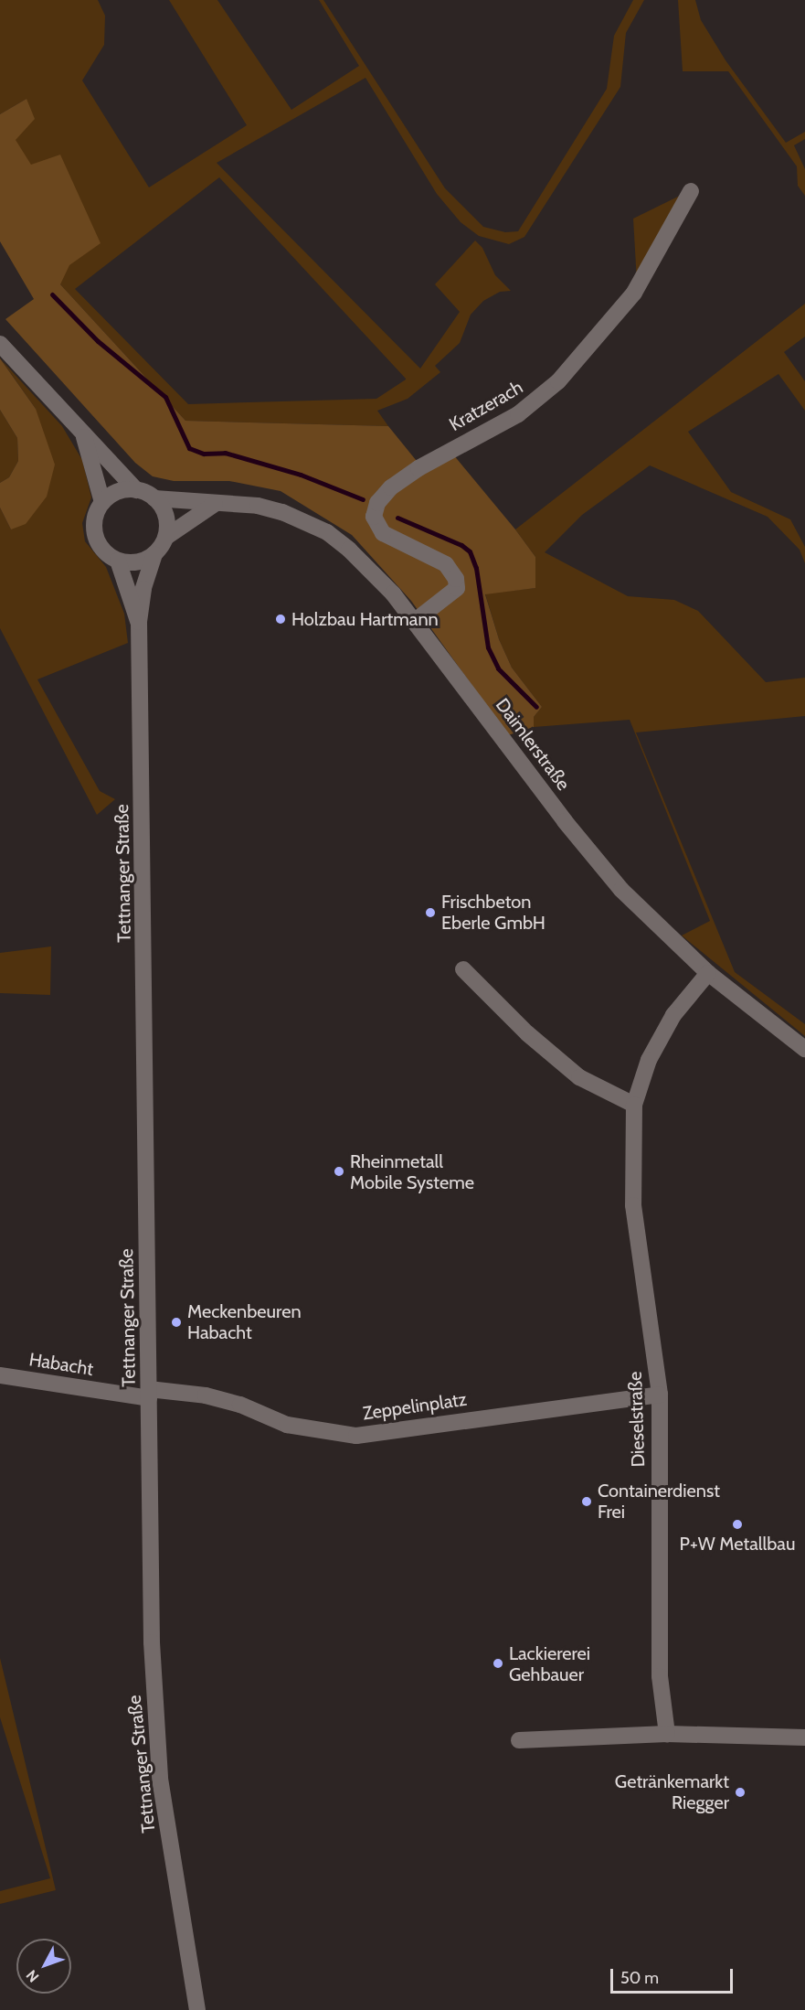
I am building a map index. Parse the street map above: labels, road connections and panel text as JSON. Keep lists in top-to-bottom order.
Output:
{
  "streets": {
    "street": [
      "Kratzerach",
      "Daimlerstraße",
      "Tettnanger Straße",
      "Habacht",
      "Zeppelinplatz",
      "Dieselstraße"
    ]
  },
  "crossings": [
    ["Kratzerach", "Daimlerstraße"],
    ["Daimlerstraße", "Tettnanger Straße"],
    ["Daimlerstraße", "Dieselstraße"],
    ["Tettnanger Straße", "Habacht"],
    ["Tettnanger Straße", "Zeppelinplatz"],
    ["Habacht", "Zeppelinplatz"],
    ["Zeppelinplatz", "Dieselstraße"]
  ],
  "places": [
    "Holzbau Hartmann",
    "Frischbeton Eberle GmbH",
    "Rheinmetall Mobile Systeme",
    "Meckenbeuren Habacht",
    "Containerdienst Frei",
    "P+W Metallbau",
    "Lackiererei Gehbauer",
    "Getränkemarkt Riegger"
  ],
  "scale_bar": "50 m",
  "north": "bottom left"
}
